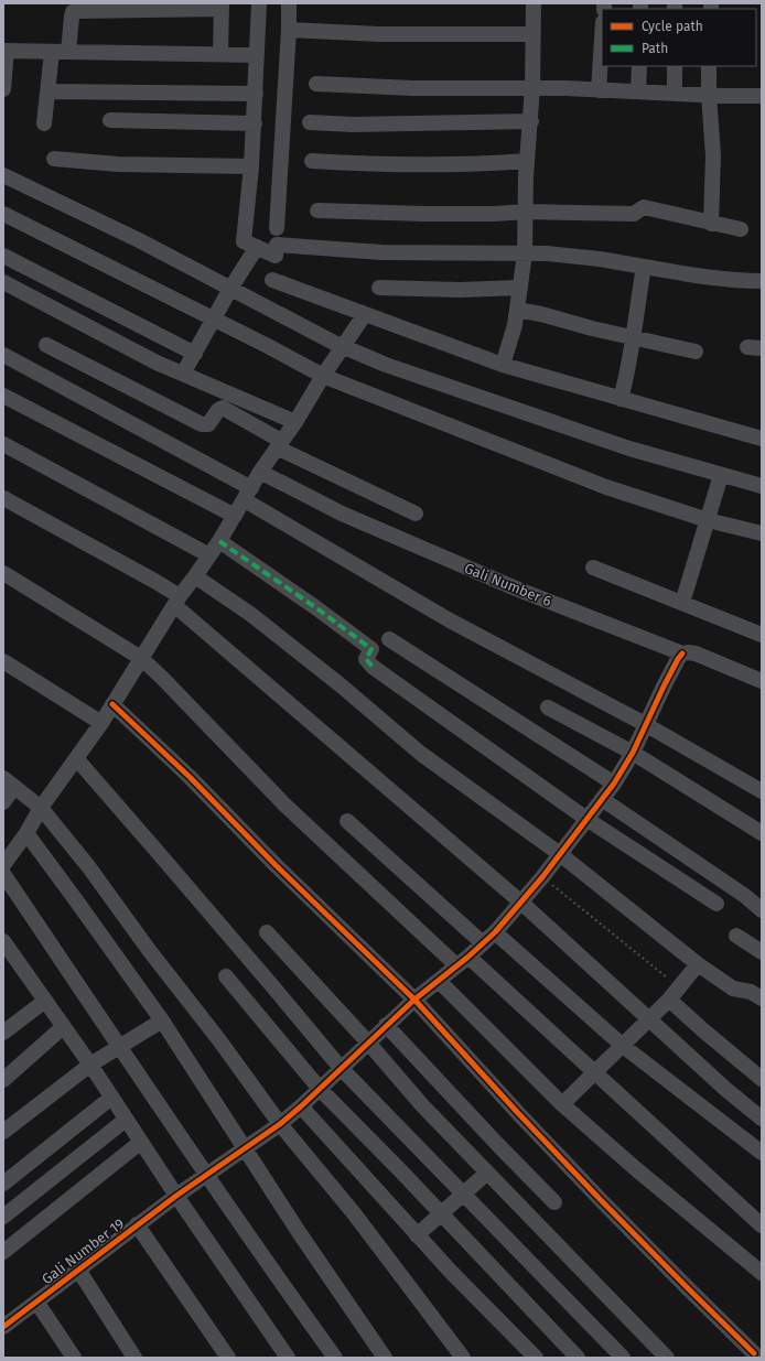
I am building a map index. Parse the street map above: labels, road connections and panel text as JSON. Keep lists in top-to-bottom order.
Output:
{
  "streets": {
    "street": ["Gali Number 6", "Gali Number 19"]
  },
  "crossings": [
    ["Gali Number 6", "Gali Number 19"]
  ],
  "legend": ["Cycle path", "Path"]
}
